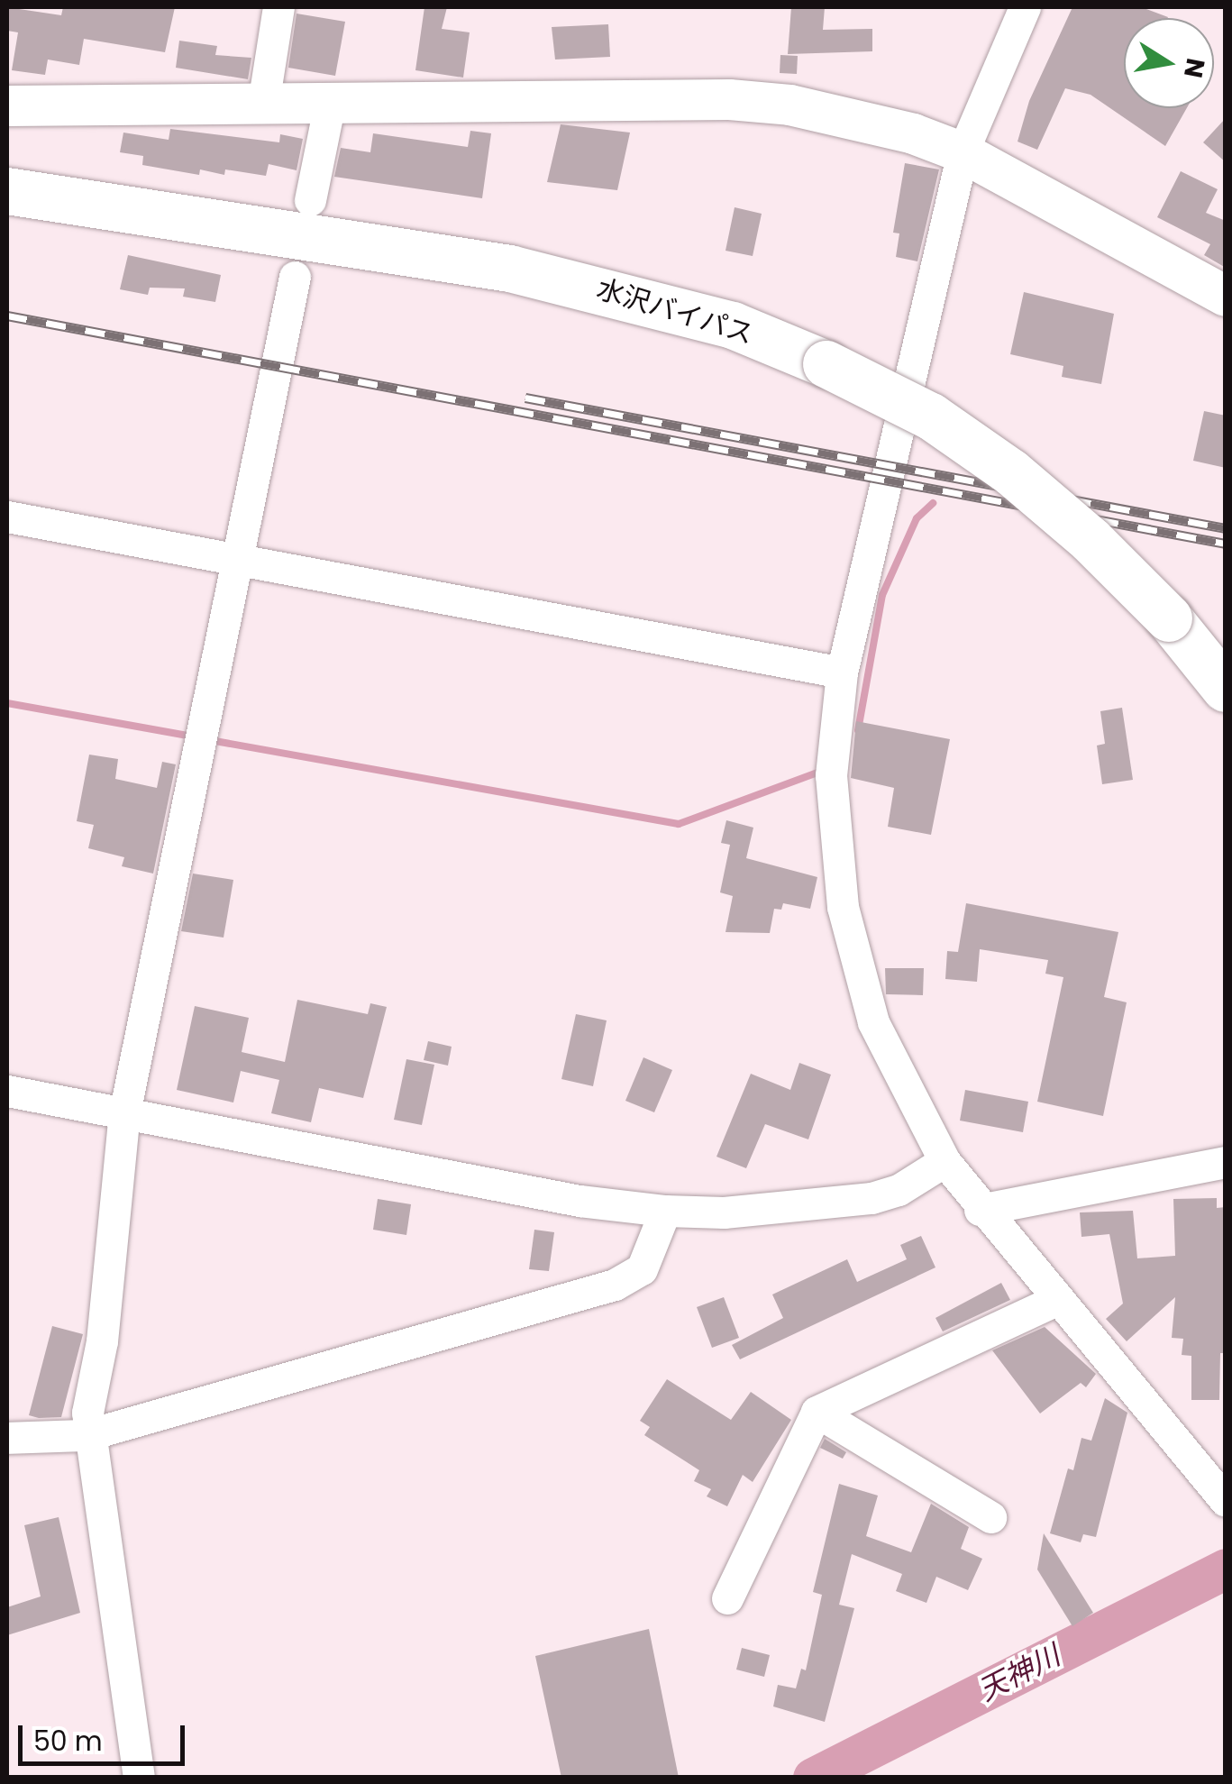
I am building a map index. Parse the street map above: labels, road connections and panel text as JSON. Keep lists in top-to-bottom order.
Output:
{
  "streets": {
    "highway": ["水沢バイパス"]
  },
  "water": ["天神川"],
  "scale_bar": "50 m",
  "north": "right"
}
